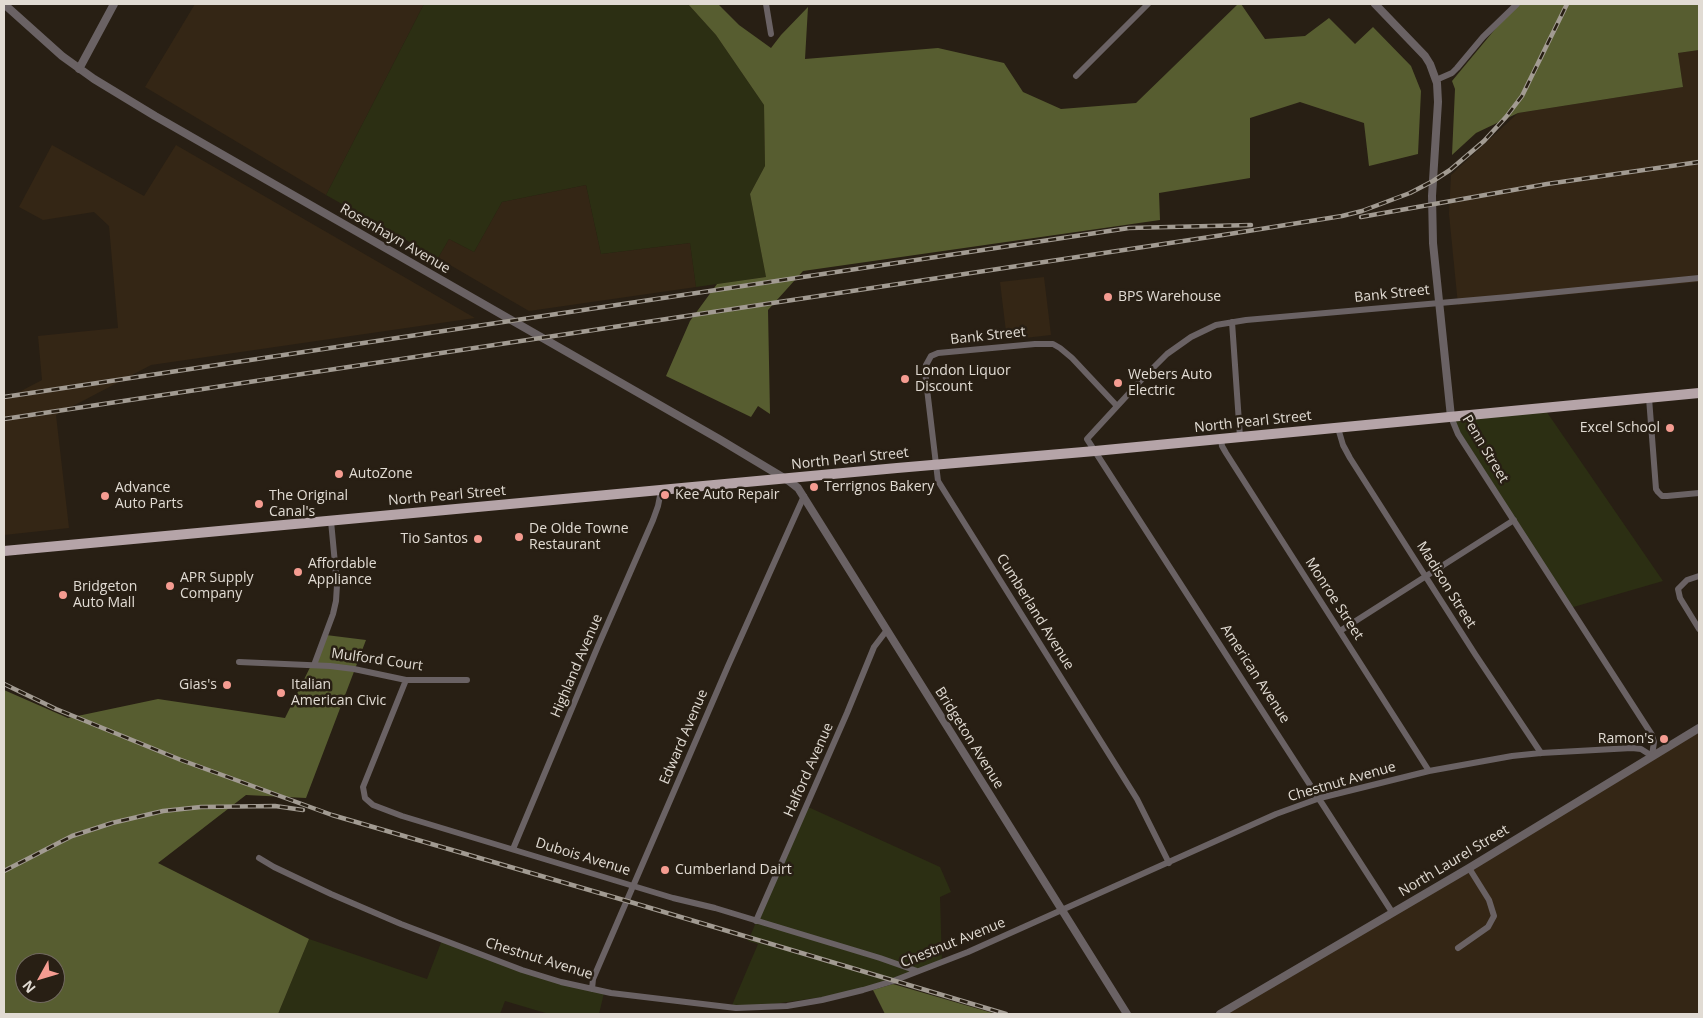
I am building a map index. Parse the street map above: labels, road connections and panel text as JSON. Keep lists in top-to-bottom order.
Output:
{
  "streets": {
    "main road": ["North Pearl Street"],
    "street": [
      "Rosenhayn Avenue",
      "Bank Street",
      "Penn Street",
      "Madison Street",
      "Monroe Street",
      "Cumberland Avenue",
      "Mulford Court",
      "Highland Avenue",
      "American Avenue",
      "Edward Avenue",
      "Bridgeton Avenue",
      "Halford Avenue",
      "Chestnut Avenue",
      "Dubois Avenue",
      "North Laurel Street"
    ]
  },
  "crossings": [
    ["Rosenhayn Avenue", "North Pearl Street"],
    ["Rosenhayn Avenue", "Bridgeton Avenue"],
    ["Bank Street", "North Pearl Street"],
    ["Bank Street", "Penn Street"],
    ["Bank Street", "Cumberland Avenue"],
    ["Bank Street", "American Avenue"],
    ["North Pearl Street", "Penn Street"],
    ["North Pearl Street", "Madison Street"],
    ["North Pearl Street", "Monroe Street"],
    ["North Pearl Street", "Cumberland Avenue"],
    ["North Pearl Street", "Highland Avenue"],
    ["North Pearl Street", "American Avenue"],
    ["North Pearl Street", "Bridgeton Avenue"],
    ["Penn Street", "Chestnut Avenue"],
    ["Penn Street", "North Laurel Street"],
    ["Madison Street", "Chestnut Avenue"],
    ["Monroe Street", "Chestnut Avenue"],
    ["Cumberland Avenue", "Chestnut Avenue"],
    ["Mulford Court", "Dubois Avenue"],
    ["Highland Avenue", "Dubois Avenue"],
    ["American Avenue", "Chestnut Avenue"],
    ["American Avenue", "North Laurel Street"],
    ["Edward Avenue", "Bridgeton Avenue"],
    ["Edward Avenue", "Chestnut Avenue"],
    ["Edward Avenue", "Dubois Avenue"],
    ["Bridgeton Avenue", "Halford Avenue"],
    ["Bridgeton Avenue", "Chestnut Avenue"],
    ["Halford Avenue", "Dubois Avenue"],
    ["Chestnut Avenue", "Dubois Avenue"],
    ["Chestnut Avenue", "North Laurel Street"]
  ],
  "places": [
    "BPS Warehouse",
    "London Liquor Discount",
    "Webers Auto Electric",
    "Excel School",
    "AutoZone",
    "Terrignos Bakery",
    "Kee Auto Repair",
    "Advance Auto Parts",
    "The Original Canal's",
    "De Olde Towne Restaurant",
    "Tio Santos",
    "Affordable Appliance",
    "APR Supply Company",
    "Bridgeton Auto Mall",
    "Gias's",
    "Italian American Civic",
    "Ramon's",
    "Cumberland Dairt"
  ],
  "north": "bottom left"
}
